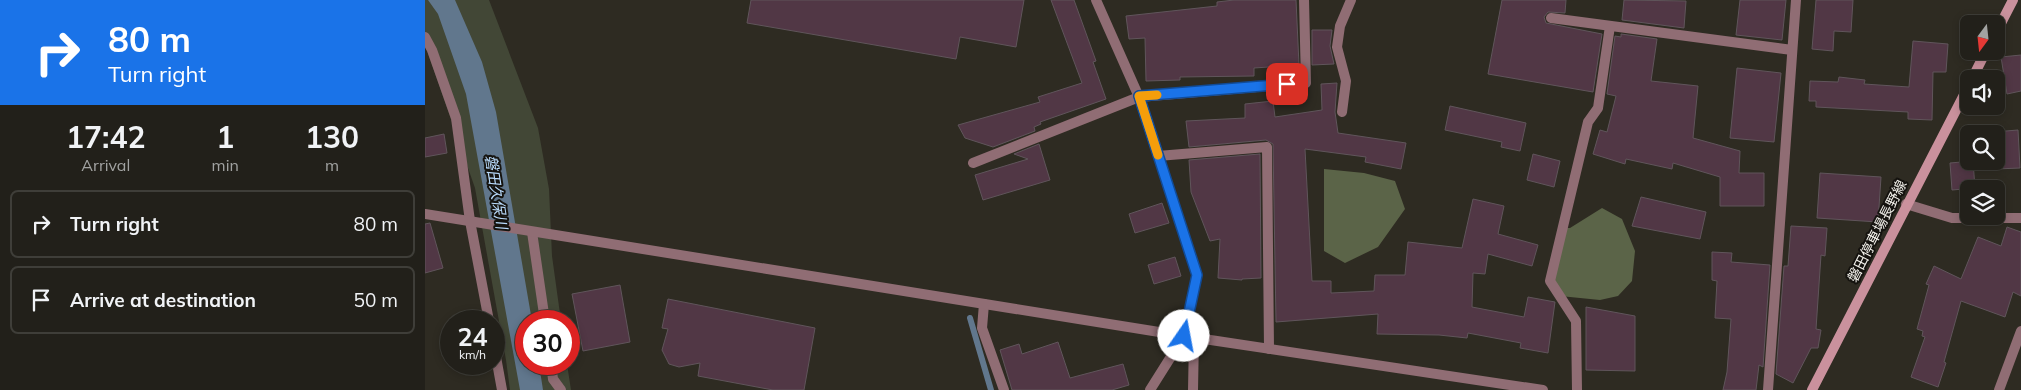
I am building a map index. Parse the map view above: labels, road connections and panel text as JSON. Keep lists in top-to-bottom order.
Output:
{
  "streets": {
    "main road": ["磐田停車場長野線"]
  },
  "water": ["磐田久保川"],
  "north": "bottom",
  "page": {
    "turn": ["80 m", "Turn right"],
    "eta": [
      "17:42",
      "Arrival",
      "1",
      "min",
      "130",
      "m"
    ],
    "list": [
      {
        "name": "Turn right",
        "value": "80 m"
      },
      {
        "name": "Arrive at destination",
        "value": "50 m"
      }
    ],
    "speed": "24 km/h",
    "limit": "30"
  }
}
